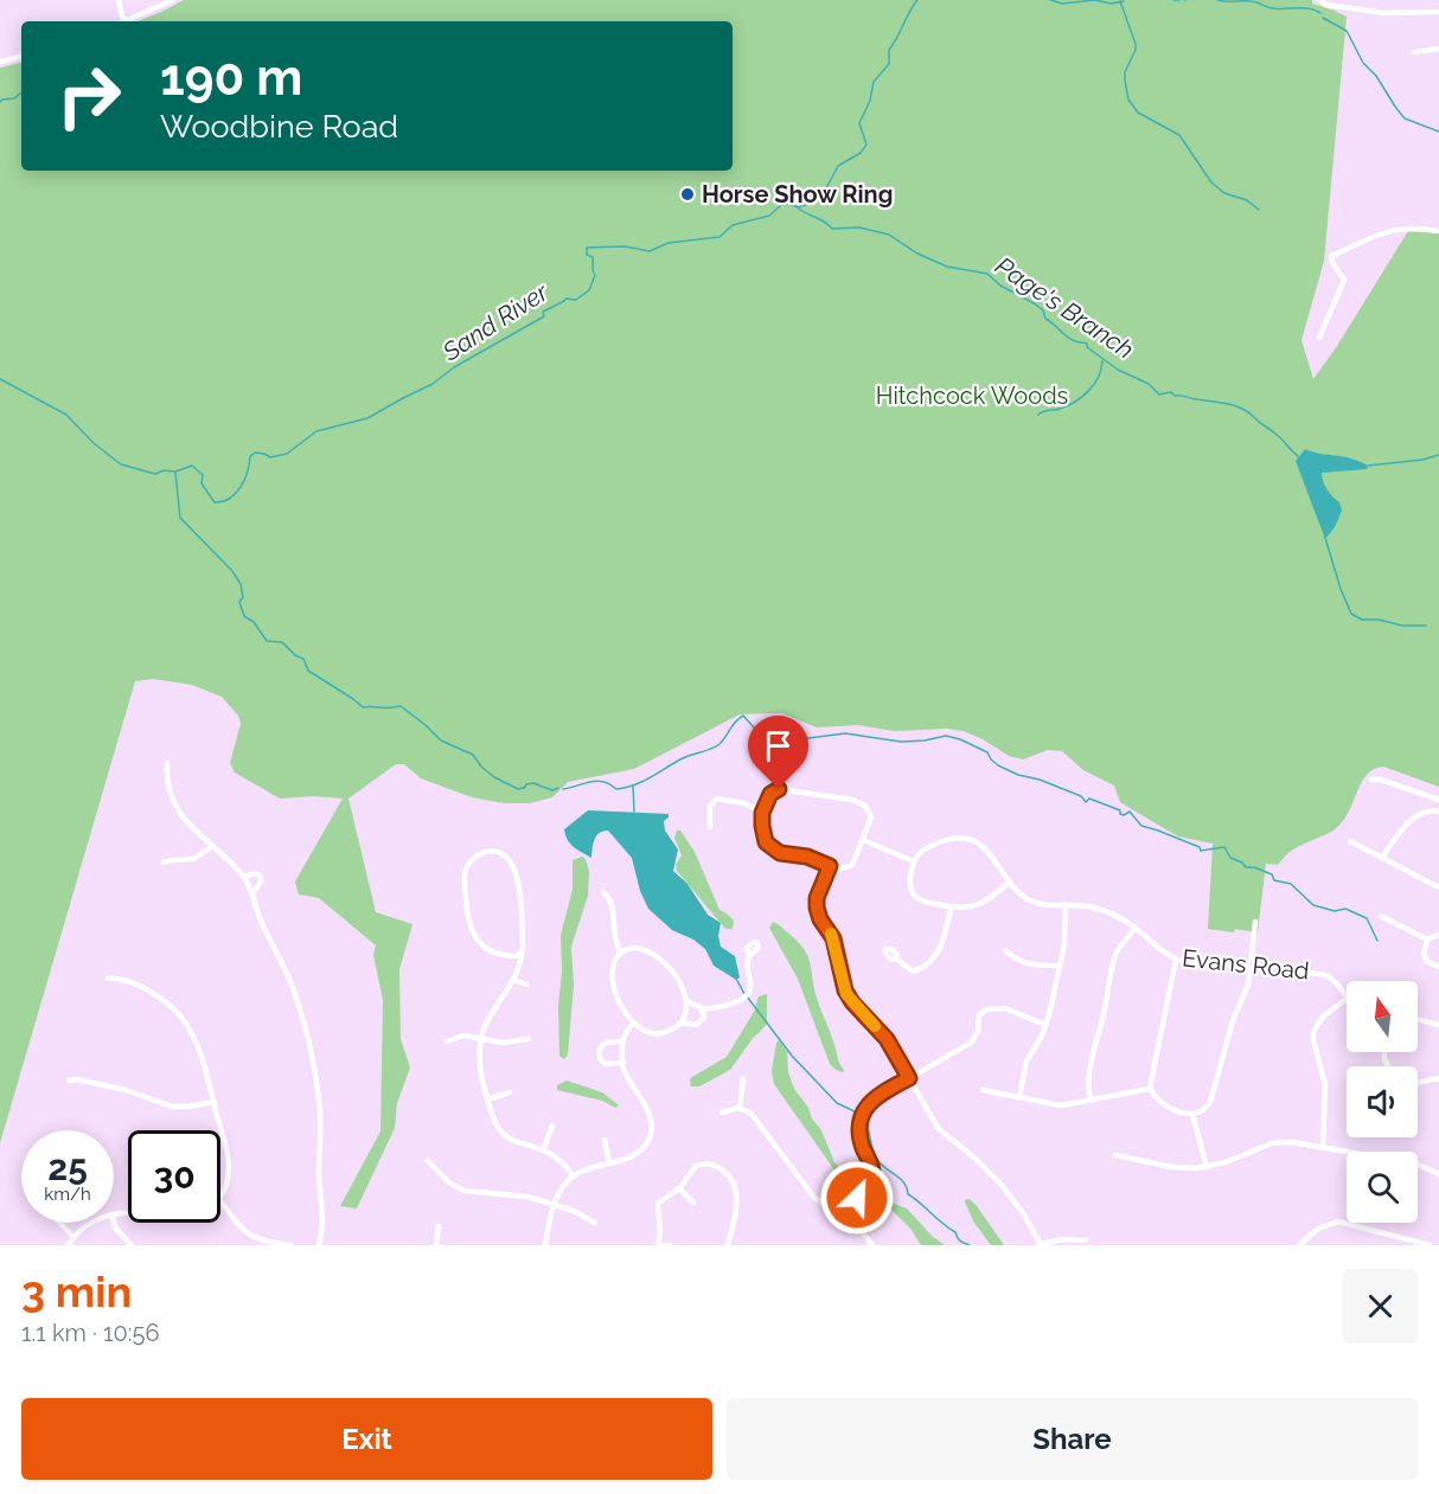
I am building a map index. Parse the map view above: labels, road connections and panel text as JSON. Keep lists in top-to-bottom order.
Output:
{
  "streets": {
    "street": ["Evans Road"]
  },
  "water": ["Page's Branch", "Sand River"],
  "parks": ["Hitchcock Woods"],
  "places": ["Horse Show Ring"],
  "north": "top",
  "page": {
    "turn": ["190 m", "Woodbine Road"],
    "speed": "25 km/h",
    "limit": "30",
    "heading": ["3 min", "1.1 km · 10:56"],
    "buttons": ["Exit", "Share"]
  }
}
